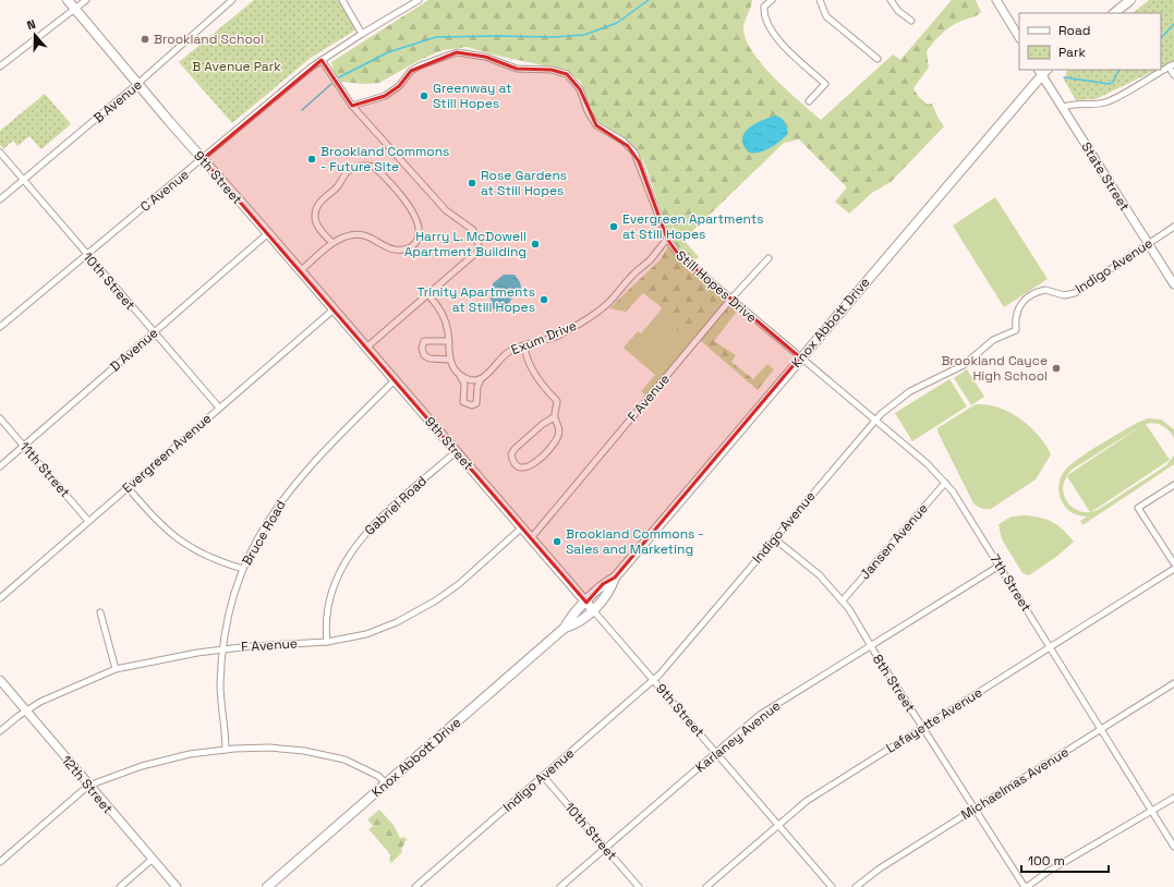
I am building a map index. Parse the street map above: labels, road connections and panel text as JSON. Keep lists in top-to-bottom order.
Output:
{
  "streets": {
    "main road": [
      "State Street",
      "9th Street",
      "Knox Abbott Drive",
      "12th Street"
    ],
    "street": [
      "B Avenue",
      "C Avenue",
      "Indigo Avenue",
      "10th Street",
      "Still Hopes Drive",
      "Exum Drive",
      "D Avenue",
      "F Avenue",
      "Evergreen Avenue",
      "11th Street",
      "Gabriel Road",
      "Bruce Road",
      "Jansen Avenue",
      "7th Street",
      "8th Street",
      "Lafayette Avenue",
      "Karlaney Avenue",
      "Michaelmas Avenue"
    ]
  },
  "crossings": [
    ["B Avenue", "9th Street"],
    ["B Avenue", "10th Street"],
    ["State Street", "Indigo Avenue"],
    ["State Street", "Knox Abbott Drive"],
    ["9th Street", "C Avenue"],
    ["9th Street", "Indigo Avenue"],
    ["9th Street", "Knox Abbott Drive"],
    ["9th Street", "D Avenue"],
    ["9th Street", "F Avenue"],
    ["9th Street", "Evergreen Avenue"],
    ["9th Street", "Gabriel Road"],
    ["9th Street", "Bruce Road"],
    ["9th Street", "Lafayette Avenue"],
    ["9th Street", "Karlaney Avenue"],
    ["C Avenue", "10th Street"],
    ["Indigo Avenue", "10th Street"],
    ["Indigo Avenue", "7th Street"],
    ["Indigo Avenue", "8th Street"],
    ["10th Street", "D Avenue"],
    ["10th Street", "Evergreen Avenue"],
    ["10th Street", "Karlaney Avenue"],
    ["Still Hopes Drive", "Knox Abbott Drive"],
    ["Still Hopes Drive", "Exum Drive"],
    ["Still Hopes Drive", "F Avenue"],
    ["Still Hopes Drive", "7th Street"],
    ["Knox Abbott Drive", "7th Street"],
    ["D Avenue", "11th Street"],
    ["F Avenue", "Gabriel Road"],
    ["F Avenue", "Bruce Road"],
    ["F Avenue", "12th Street"],
    ["Evergreen Avenue", "11th Street"],
    ["Jansen Avenue", "7th Street"],
    ["Jansen Avenue", "8th Street"],
    ["7th Street", "Lafayette Avenue"],
    ["7th Street", "Karlaney Avenue"],
    ["7th Street", "Michaelmas Avenue"],
    ["8th Street", "Lafayette Avenue"],
    ["8th Street", "Karlaney Avenue"],
    ["8th Street", "Michaelmas Avenue"]
  ],
  "parks": ["B Avenue Park"],
  "places": [
    "Brookland School",
    "Greenway at Still Hopes",
    "Brookland Commons - Future Site",
    "Rose Gardens at Still Hopes",
    "Evergreen Apartments at Still Hopes",
    "Harry L. McDowell Apartment Building",
    "Trinity Apartments at Still Hopes",
    "Brookland Cayce High School",
    "Brookland Commons - Sales and Marketing"
  ],
  "legend": ["Road", "Park"],
  "scale_bar": "100 m",
  "north": "top"
}
